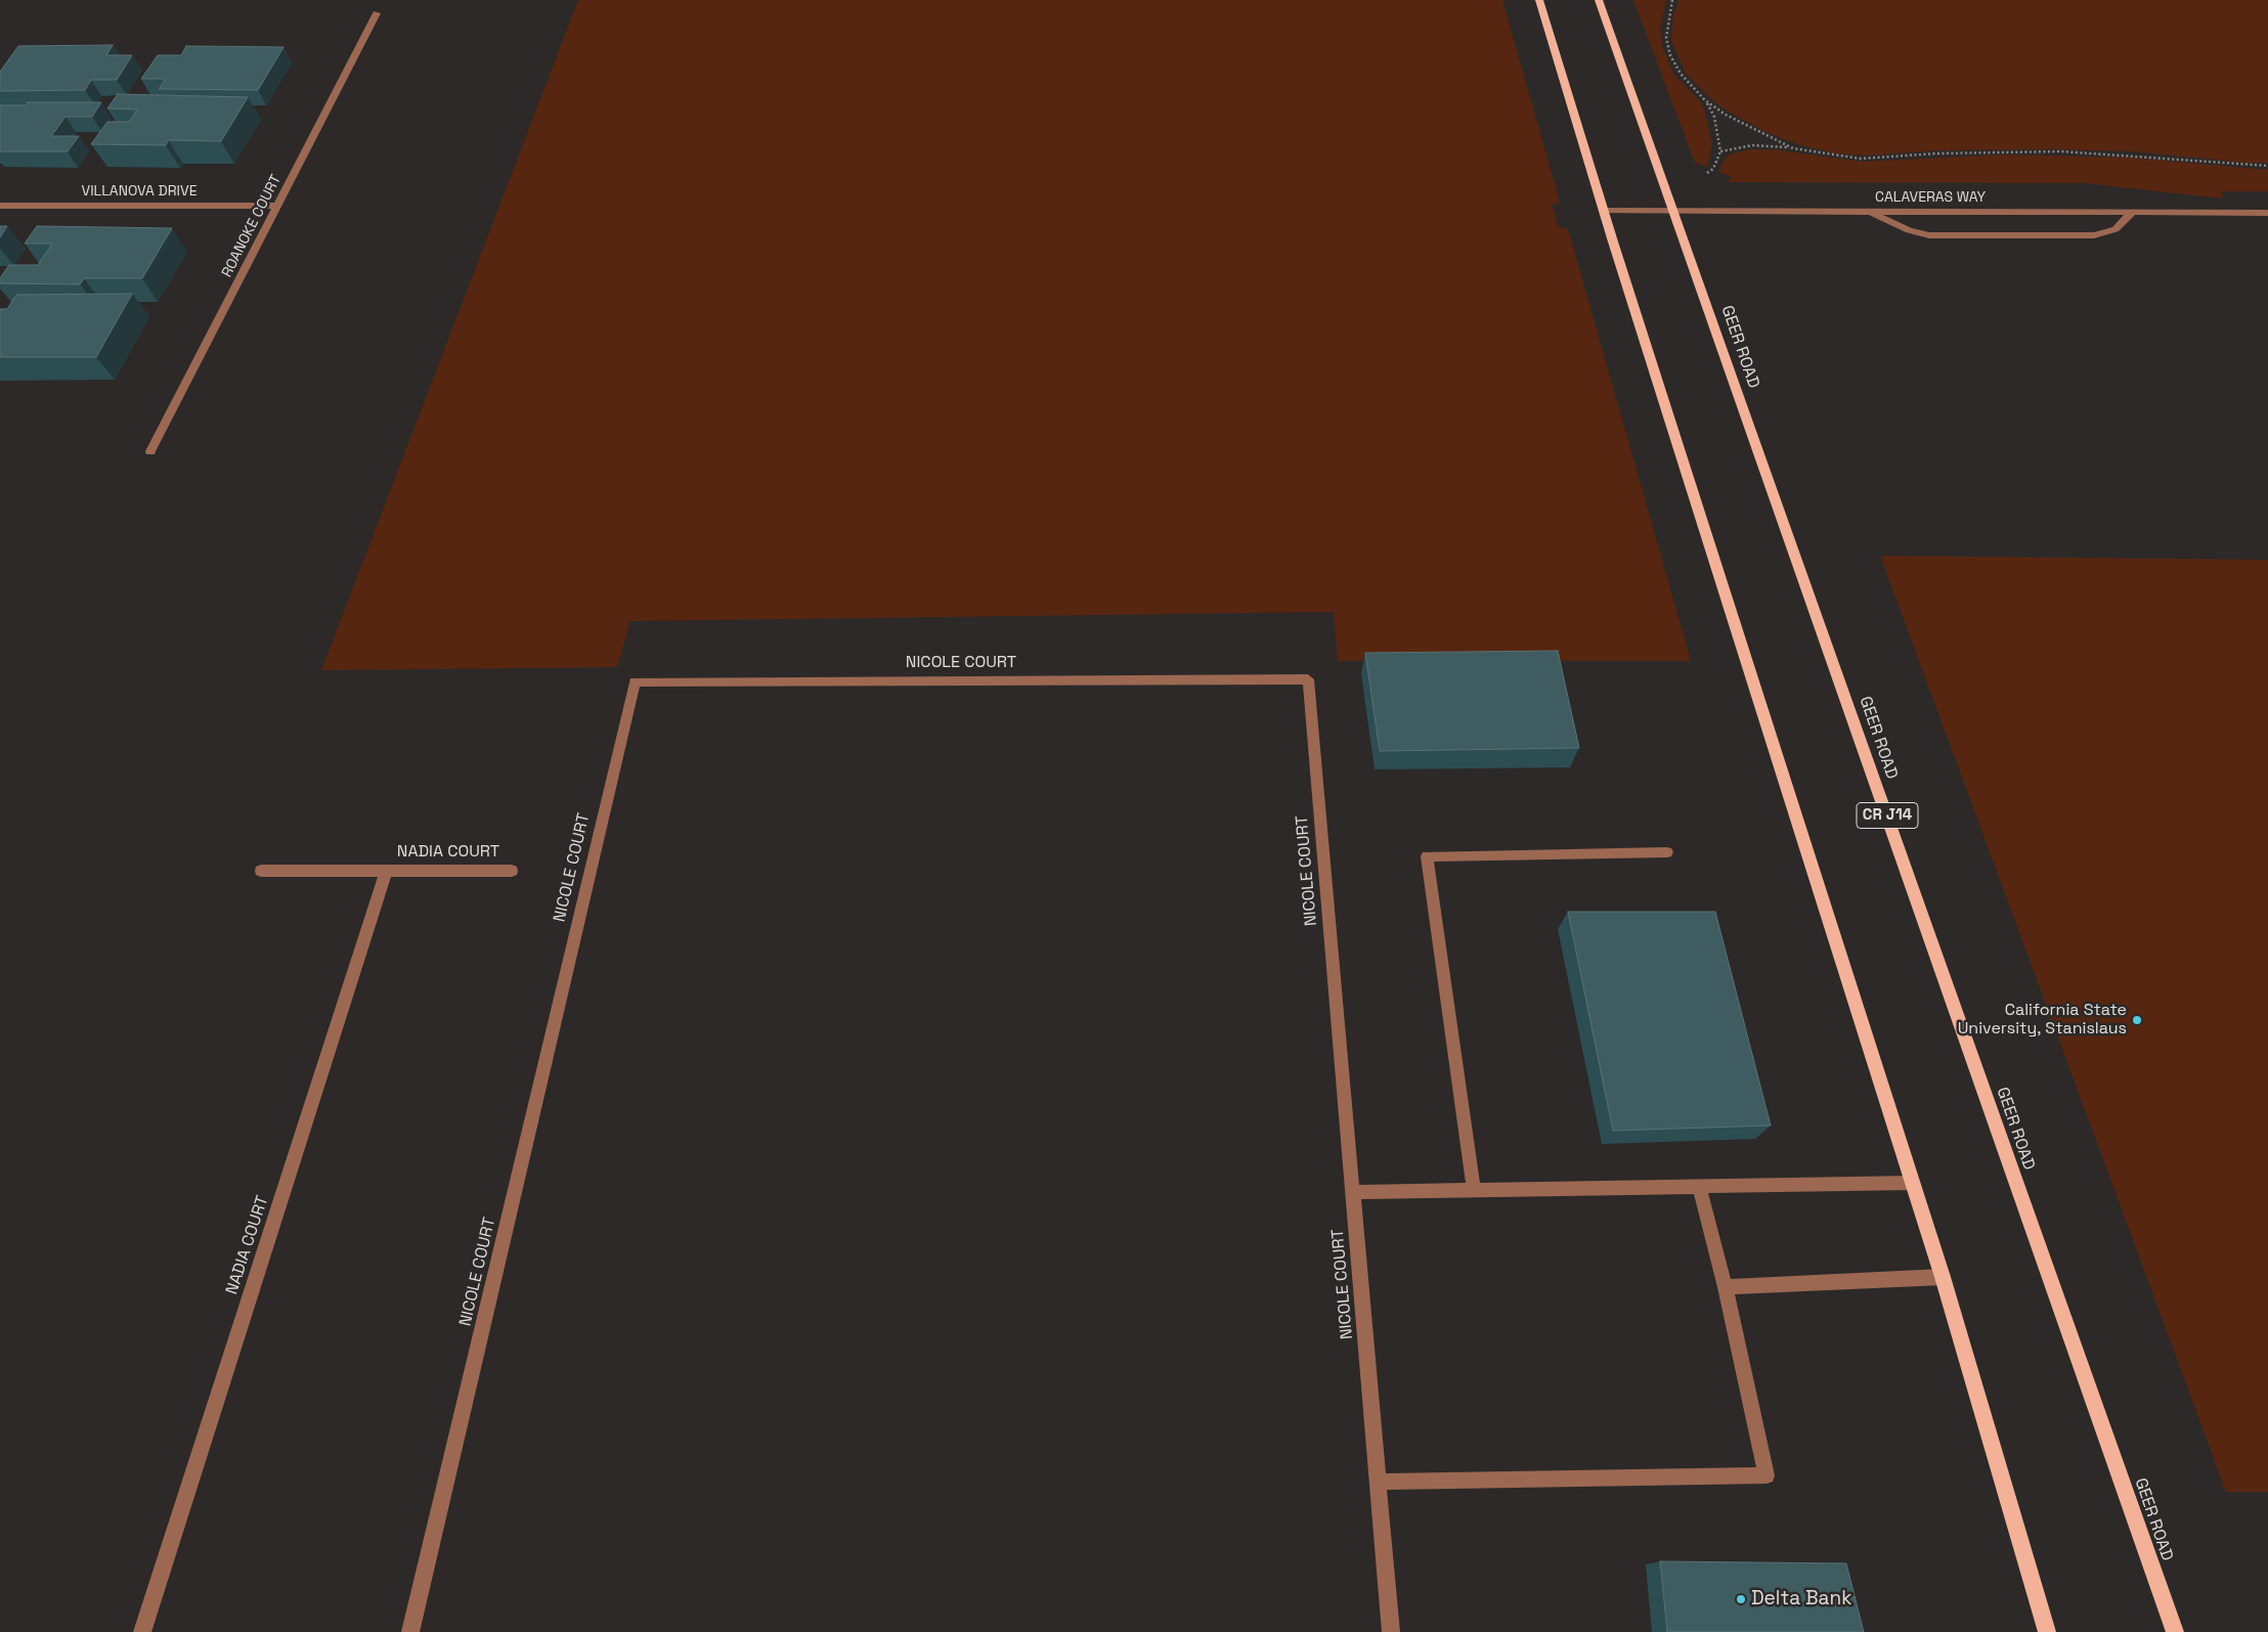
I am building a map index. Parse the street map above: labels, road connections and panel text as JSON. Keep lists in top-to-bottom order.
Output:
{
  "streets": {
    "main road": ["GEER ROAD", "CR J14"],
    "street": [
      "VILLANOVA DRIVE",
      "CALAVERAS WAY",
      "ROANOKE COURT",
      "NICOLE COURT",
      "NADIA COURT"
    ]
  },
  "crossings": [
    ["VILLANOVA DRIVE", "ROANOKE COURT"],
    ["CALAVERAS WAY", "GEER ROAD"]
  ],
  "places": ["California State University, Stanislaus", "Delta Bank"]
}
